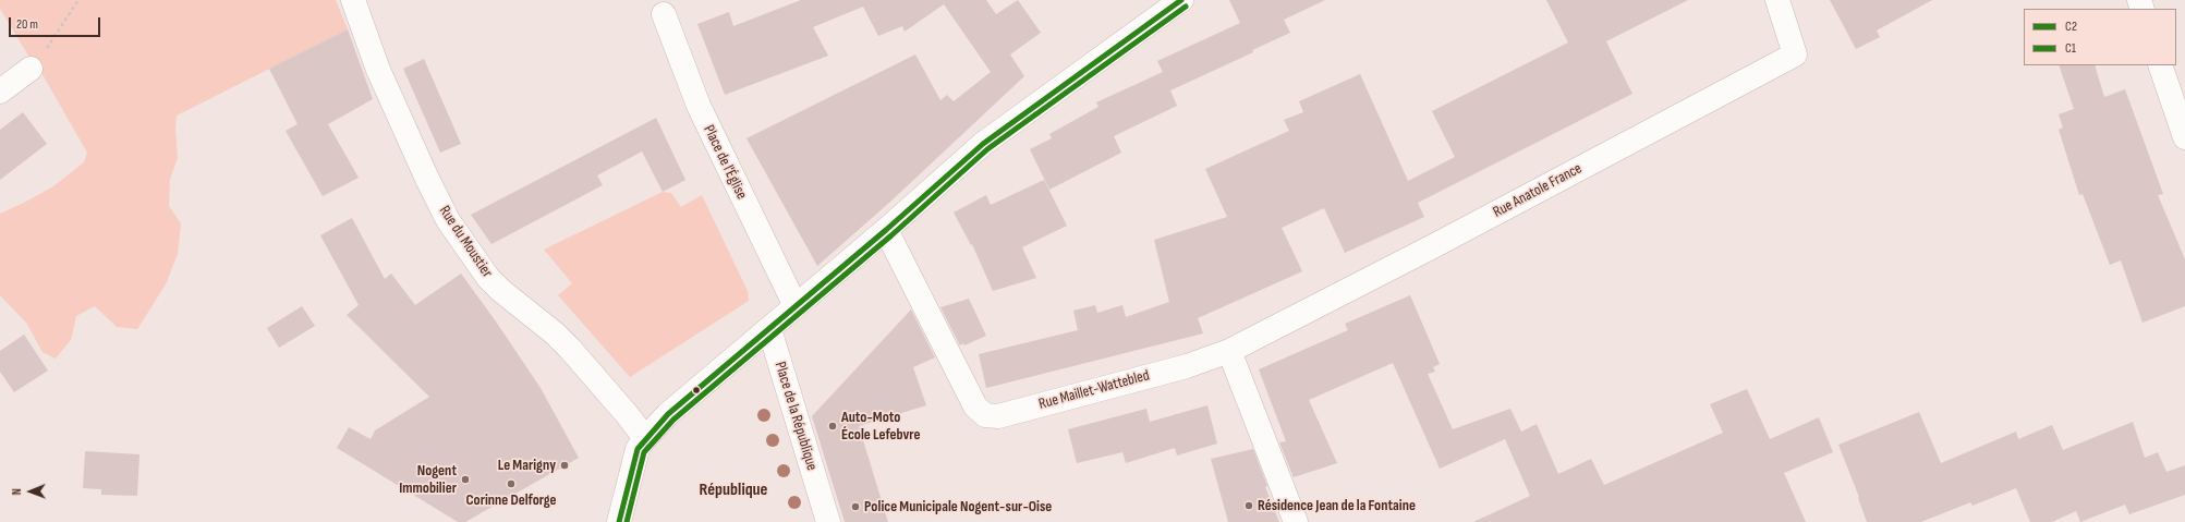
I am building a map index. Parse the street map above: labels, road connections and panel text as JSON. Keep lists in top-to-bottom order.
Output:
{
  "streets": {
    "street": [
      "Place de l'Église",
      "Rue Anatole France",
      "Rue du Moustier",
      "Rue Maillet-Wattebled",
      "Place de la République"
    ]
  },
  "crossings": [
    ["Rue Anatole France", "Rue Maillet-Wattebled"]
  ],
  "districts": ["République"],
  "places": [
    "Auto-Moto École Lefebvre",
    "Le Marigny",
    "Nogent Immobilier",
    "Corinne Delforge",
    "Résidence Jean de la Fontaine",
    "Police Municipale Nogent-sur-Oise"
  ],
  "lines": ["transit line C2", "transit line C1"],
  "legend": ["C2", "C1"],
  "scale_bar": "20 m",
  "north": "left"
}
